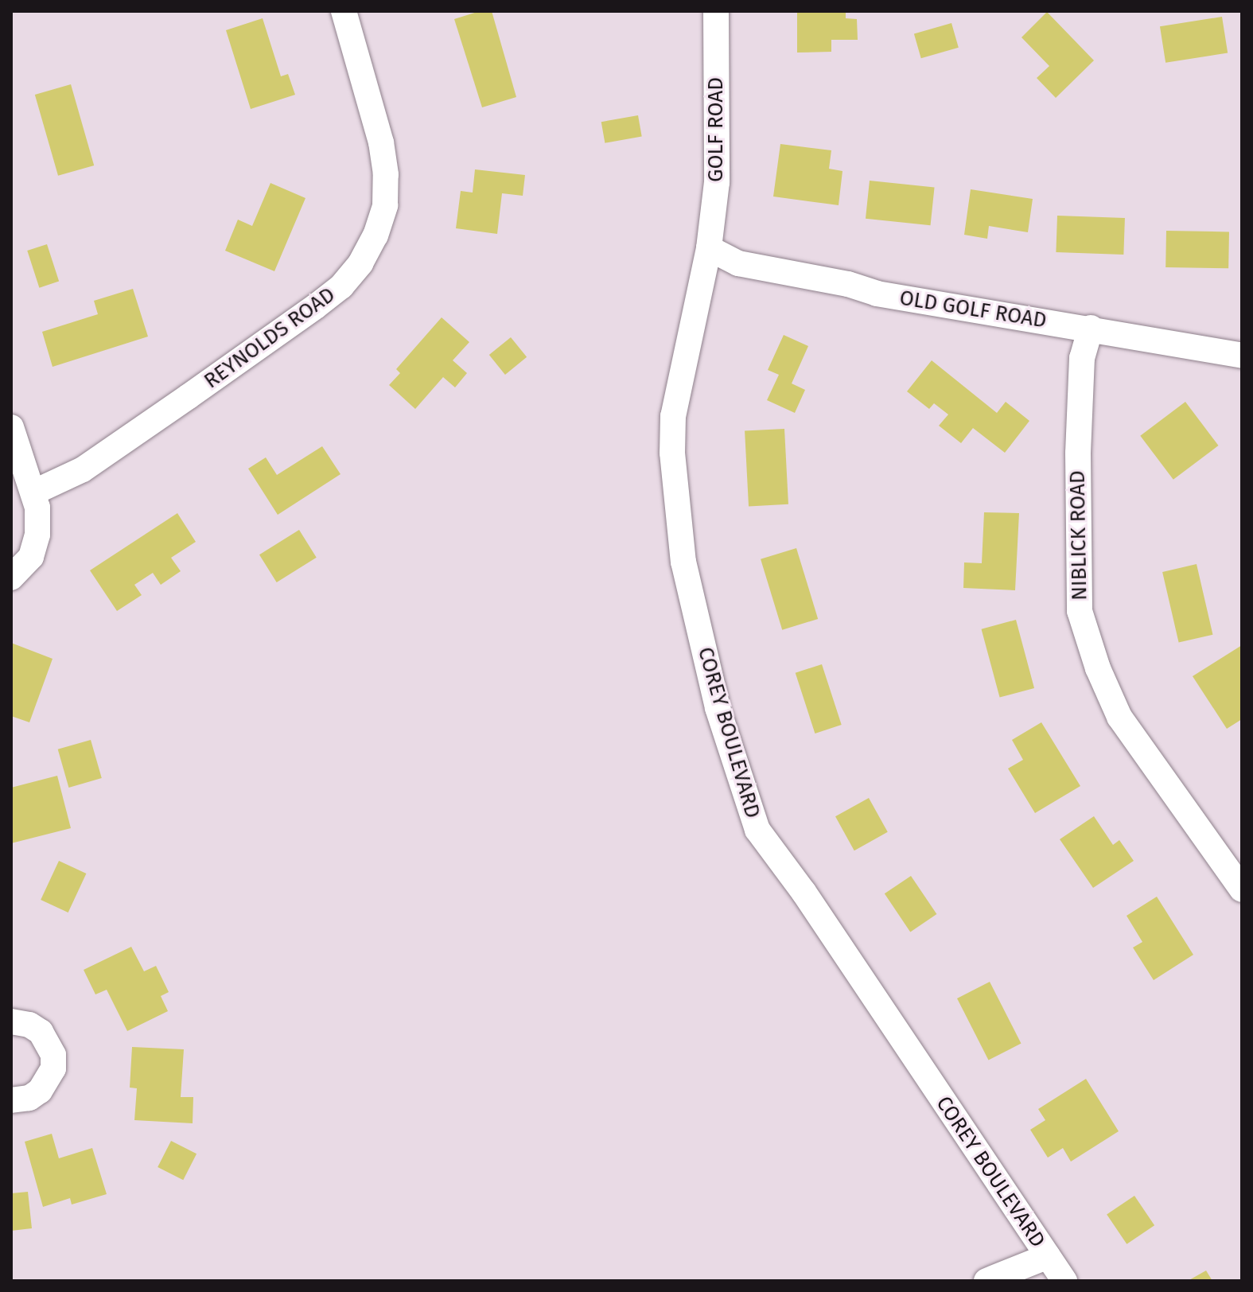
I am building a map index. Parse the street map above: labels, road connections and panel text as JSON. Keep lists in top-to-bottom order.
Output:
{
  "streets": {
    "street": [
      "GOLF ROAD",
      "OLD GOLF ROAD",
      "REYNOLDS ROAD",
      "NIBLICK ROAD",
      "COREY BOULEVARD"
    ]
  },
  "crossings": [
    ["GOLF ROAD", "OLD GOLF ROAD"],
    ["GOLF ROAD", "COREY BOULEVARD"],
    ["OLD GOLF ROAD", "NIBLICK ROAD"],
    ["OLD GOLF ROAD", "COREY BOULEVARD"]
  ]
}
